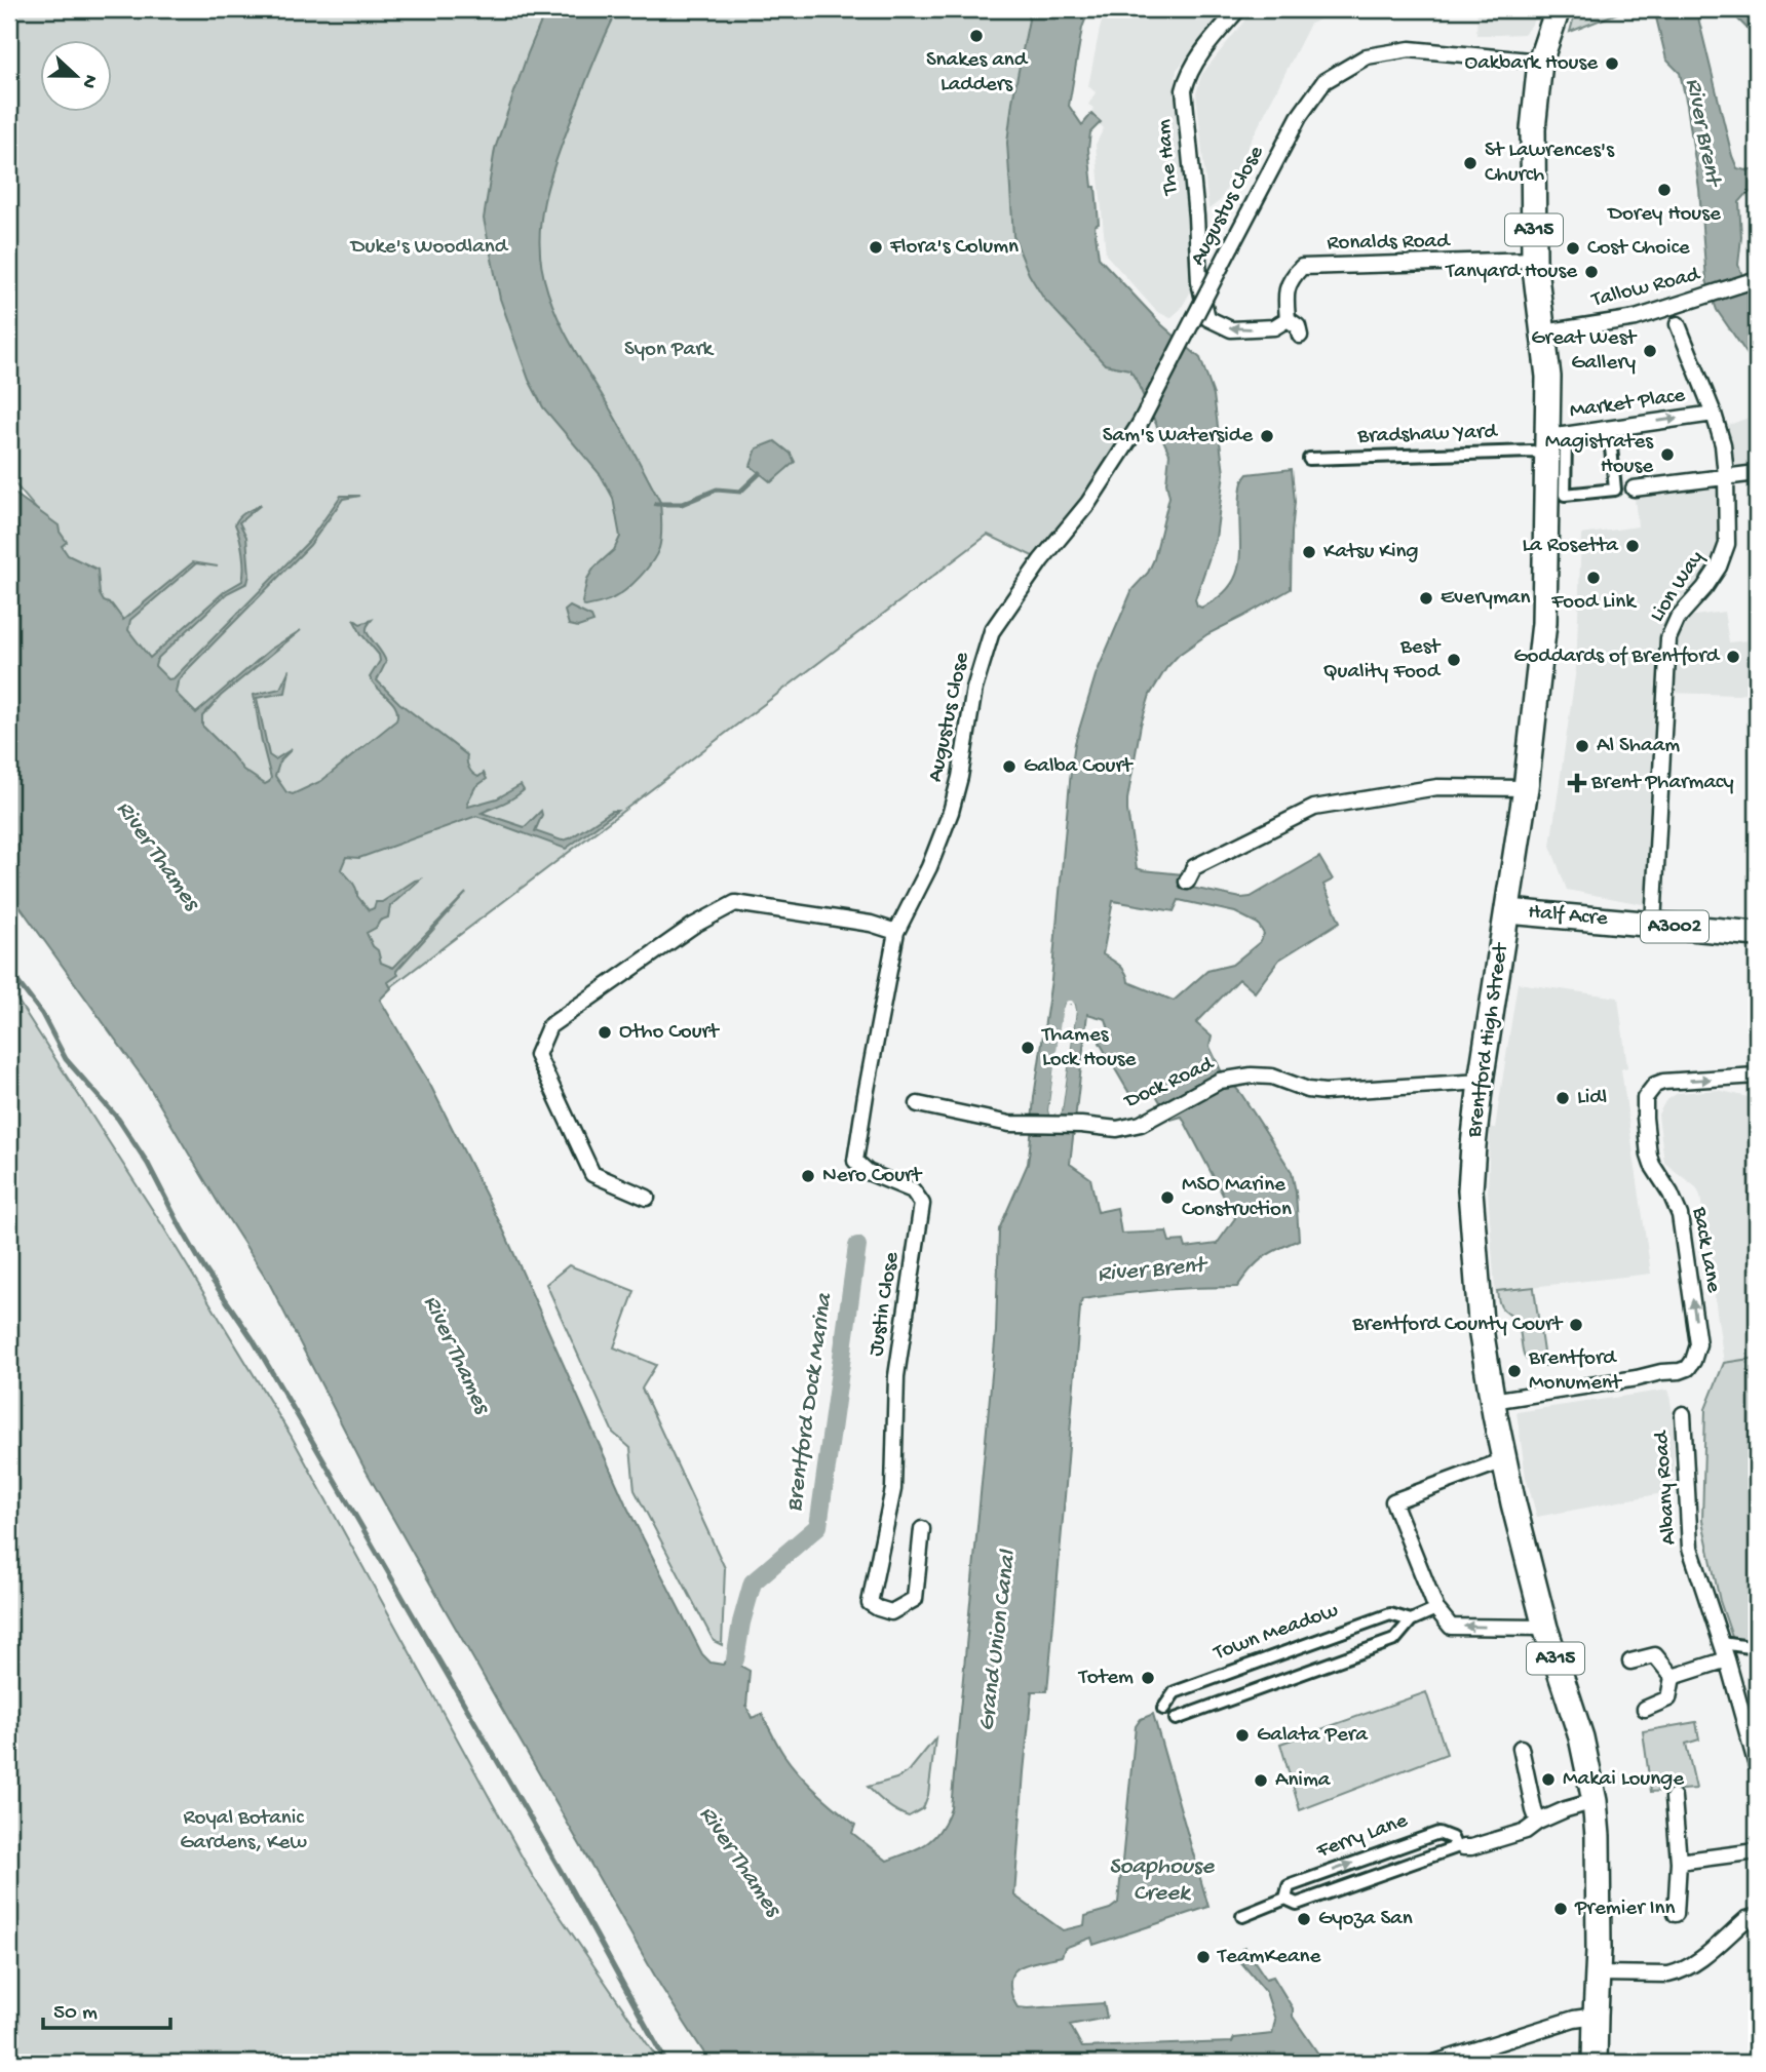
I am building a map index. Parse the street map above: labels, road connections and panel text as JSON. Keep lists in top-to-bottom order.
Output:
{
  "streets": {
    "main road": [
      "A315",
      "Half Acre",
      "A3002",
      "Brentford High Street"
    ],
    "street": [
      "The Ham",
      "Augustus Close",
      "Ronalds Road",
      "Tallow Road",
      "Market Place",
      "Bradshaw Yard",
      "Lion Way",
      "Dock Road",
      "Back Lane",
      "Justin Close",
      "Albany Road",
      "Town Meadow",
      "Ferry Lane"
    ]
  },
  "crossings": [
    ["The Ham", "Ronalds Road"],
    ["Augustus Close", "Brentford High Street"],
    ["Augustus Close", "Justin Close"],
    ["Ronalds Road", "Brentford High Street"],
    ["Tallow Road", "Brentford High Street"],
    ["Market Place", "Bradshaw Yard"],
    ["Market Place", "Lion Way"],
    ["Market Place", "Brentford High Street"],
    ["Bradshaw Yard", "Brentford High Street"],
    ["Lion Way", "Half Acre"],
    ["Half Acre", "Brentford High Street"],
    ["Brentford High Street", "Dock Road"],
    ["Brentford High Street", "Back Lane"],
    ["Brentford High Street", "Ferry Lane"]
  ],
  "water": [
    "River Brent",
    "River Thames",
    "Brentford Dock Marina",
    "Grand Union Canal",
    "Soaphouse Creek"
  ],
  "parks": ["Duke's Woodland", "Syon Park", "Royal Botanic Gardens, Kew"],
  "places": {
    "other": [
      "Snakes and Ladders",
      "Oakbark House",
      "St Lawrences's Church",
      "Dorey House",
      "Flora's Column",
      "Cost Choice",
      "Tanyard House",
      "Great West Gallery",
      "Sam's Waterside",
      "Magistrates House",
      "La Rosetta",
      "Katsu King",
      "Food Link",
      "Everyman",
      "Goddards of Brentford",
      "Best Quality Food",
      "Al Shaam",
      "Galba Court",
      "Otho Court",
      "Thames Lock House",
      "Lidl",
      "Nero Court",
      "MSO Marine Construction",
      "Brentford County Court",
      "Brentford Monument",
      "Totem",
      "Galata Pera",
      "Makai Lounge",
      "Anima",
      "Premier Inn",
      "Gyoza San",
      "TeamKeane"
    ],
    "health": ["Brent Pharmacy"]
  },
  "scale_bar": "50 m",
  "north": "right"
}
